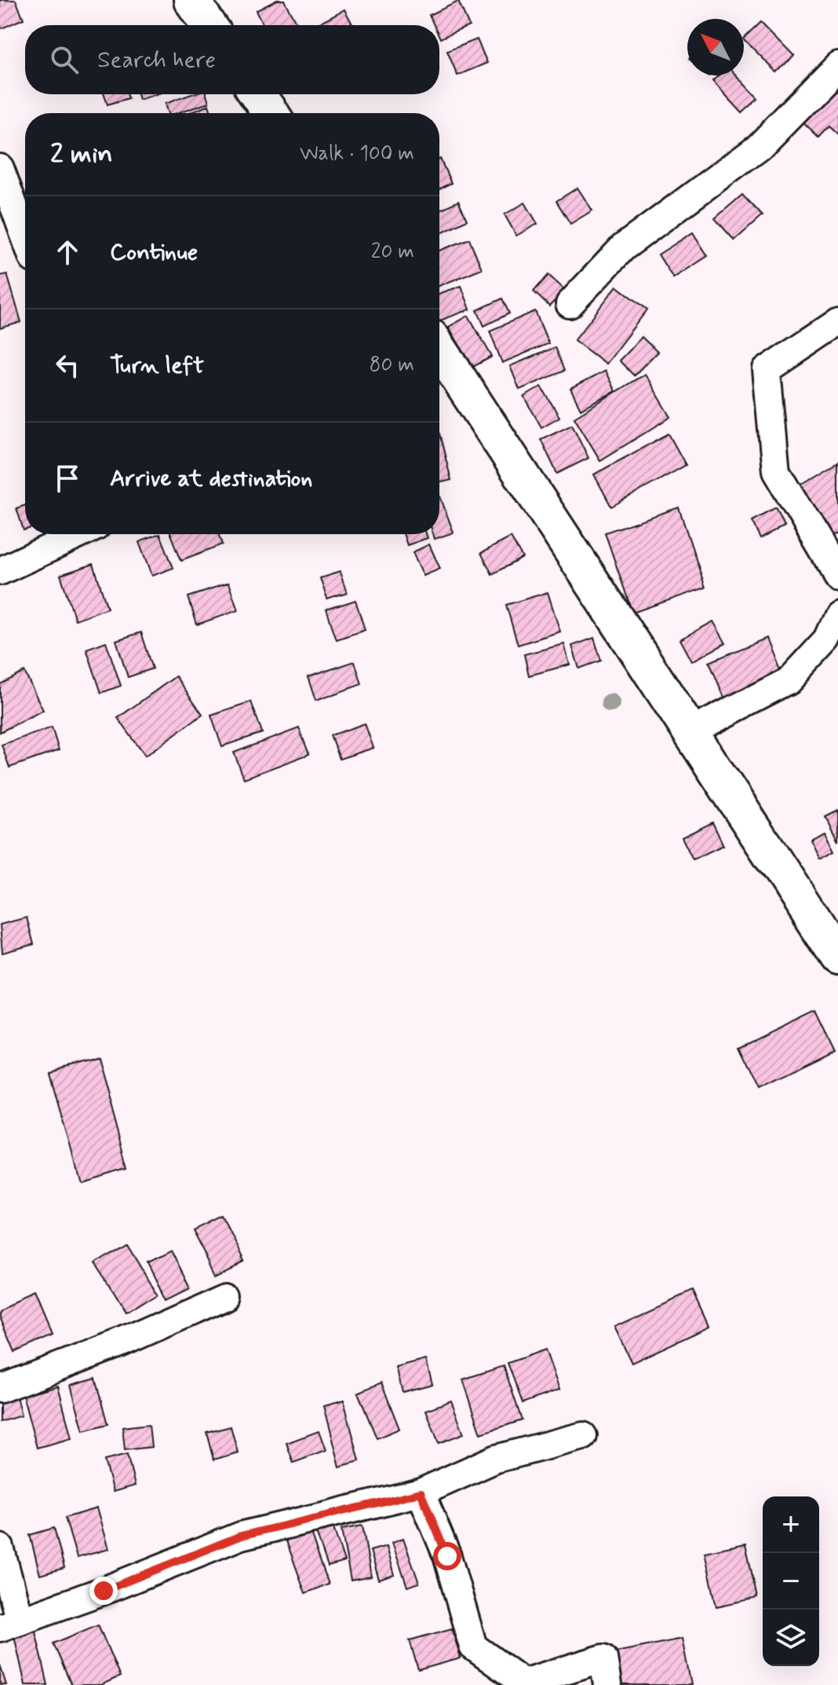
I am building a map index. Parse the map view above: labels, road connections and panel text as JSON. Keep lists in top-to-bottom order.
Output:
{
  "north": "top left",
  "page": {
    "search": "Search here",
    "heading": ["2 min", "Walk · 100 m"],
    "list": [
      ["Continue", "20 m"],
      ["Turn left", "80 m"],
      "Arrive at destination"
    ],
    "map_buttons": ["+", "−"]
  }
}
